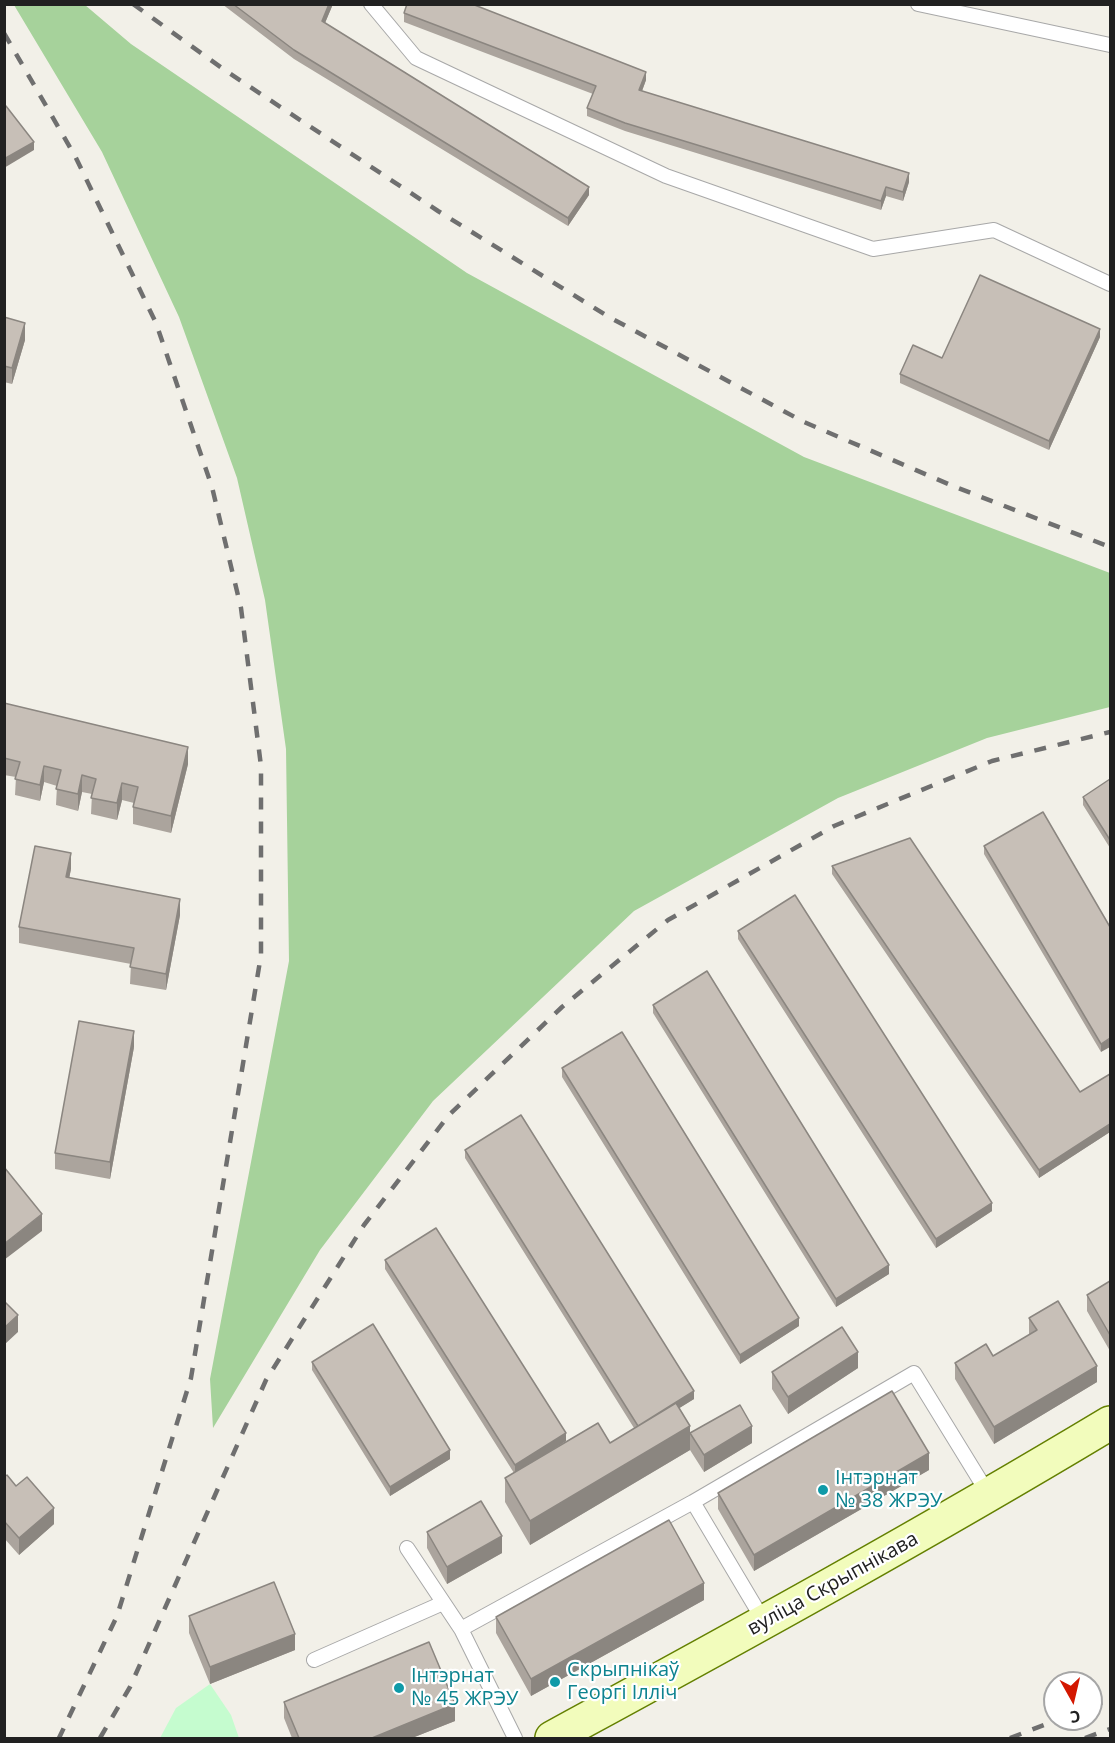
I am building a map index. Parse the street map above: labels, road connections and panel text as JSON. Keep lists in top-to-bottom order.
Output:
{
  "streets": {
    "street": ["вуліца Скрыпнікава"]
  },
  "places": ["Інтэрнат № 38 ЖРЭУ", "Скрыпнікаў Георгі Ілліч", "Інтэрнат № 45 ЖРЭУ"],
  "north": "bottom"
}
